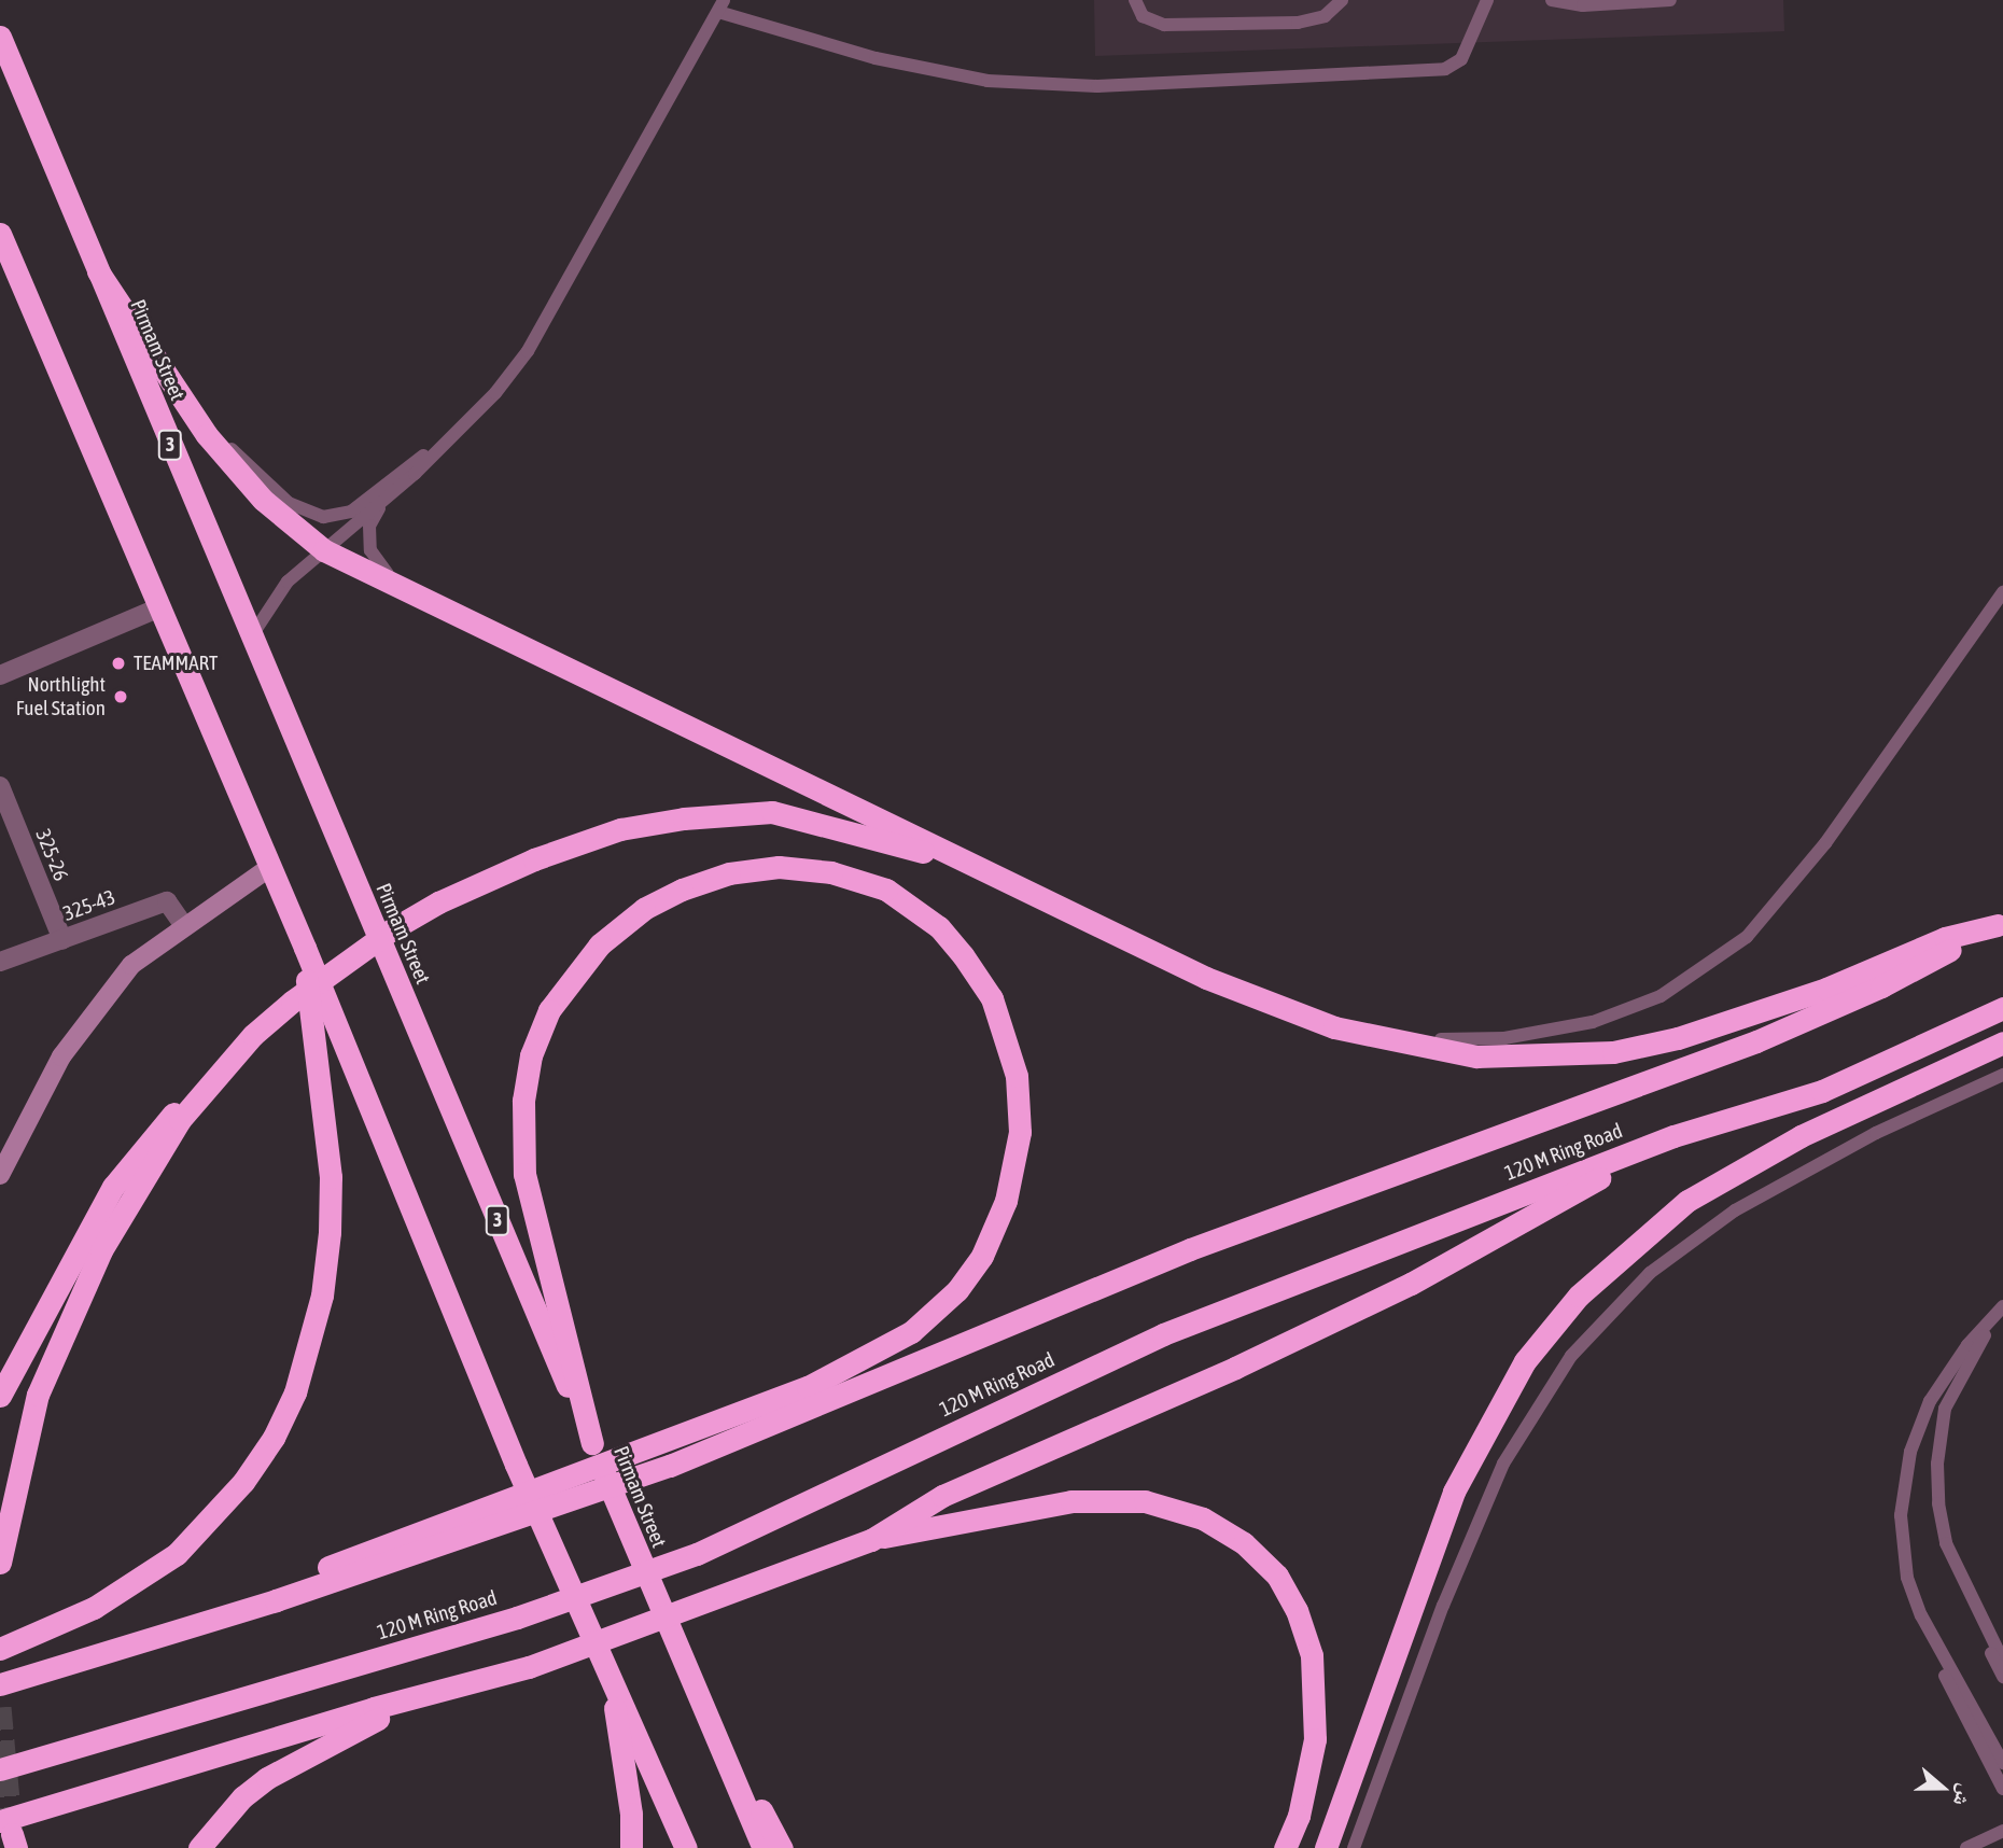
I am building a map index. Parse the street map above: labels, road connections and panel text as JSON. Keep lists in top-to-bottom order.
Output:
{
  "streets": {
    "highway": ["Pirmam Street", "3", "120 M Ring Road"],
    "street": ["325-26", "325-43"]
  },
  "crossings": [
    ["325-26", "325-43"]
  ],
  "places": ["TEAMMART", "Northlight Fuel Station"],
  "north": "right"
}
